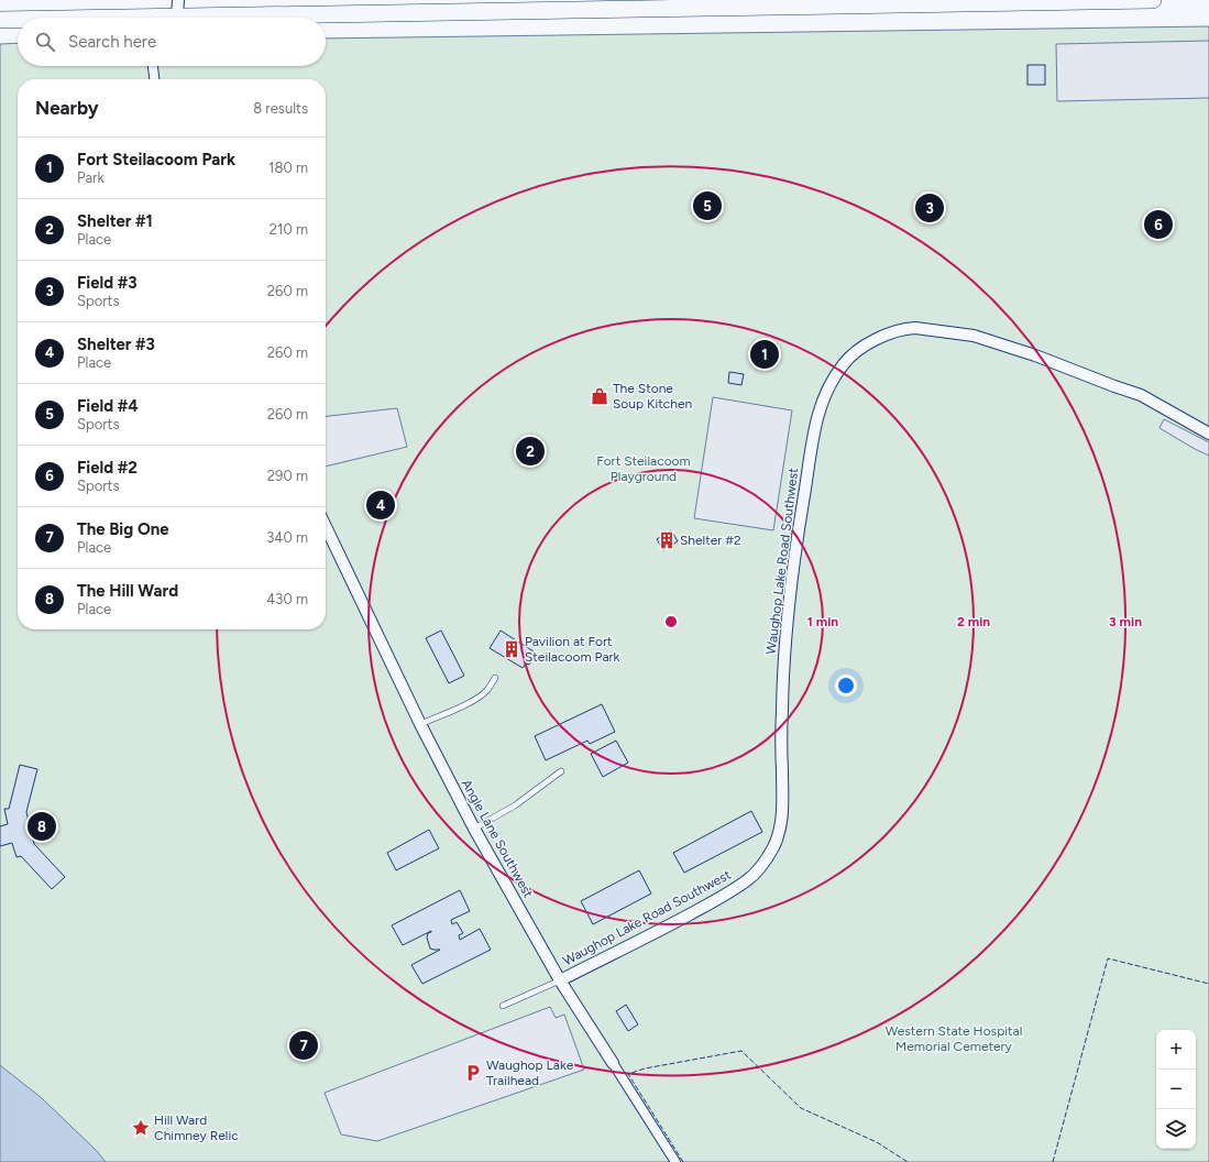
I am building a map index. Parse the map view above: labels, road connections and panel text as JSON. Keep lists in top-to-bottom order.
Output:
{
  "streets": {
    "street": ["Waughop Lake Road Southwest", "Angle Lane Southwest"]
  },
  "crossings": [
    ["Waughop Lake Road Southwest", "Angle Lane Southwest"]
  ],
  "parks": ["Fort Steilacoom Playground", "Western State Hospital Memorial Cemetery"],
  "places": {
    "shop": ["The Stone Soup Kitchen"],
    "building": ["Shelter #2", "Pavilion at Fort Steilacoom Park"],
    "parking": ["Waughop Lake Trailhead"],
    "place": ["Hill Ward Chimney Relic"]
  },
  "page": {
    "search": "Search here",
    "heading": ["Nearby", "8 results"],
    "list": [
      {
        "mark": "1",
        "name": "Fort Steilacoom Park",
        "note": "Park",
        "value": "180 m"
      },
      {
        "mark": "2",
        "name": "Shelter #1",
        "note": "Place",
        "value": "210 m"
      },
      {
        "mark": "3",
        "name": "Field #3",
        "note": "Sports",
        "value": "260 m"
      },
      {
        "mark": "4",
        "name": "Shelter #3",
        "note": "Place",
        "value": "260 m"
      },
      {
        "mark": "5",
        "name": "Field #4",
        "note": "Sports",
        "value": "260 m"
      },
      {
        "mark": "6",
        "name": "Field #2",
        "note": "Sports",
        "value": "290 m"
      },
      {
        "mark": "7",
        "name": "The Big One",
        "note": "Place",
        "value": "340 m"
      },
      {
        "mark": "8",
        "name": "The Hill Ward",
        "note": "Place",
        "value": "430 m"
      }
    ],
    "pins": [
      "5",
      "3",
      "6",
      "1",
      "2",
      "4",
      "8",
      "7"
    ],
    "map_buttons": ["+", "−"]
  },
  "rings": ["1 min", "2 min", "3 min"]
}
